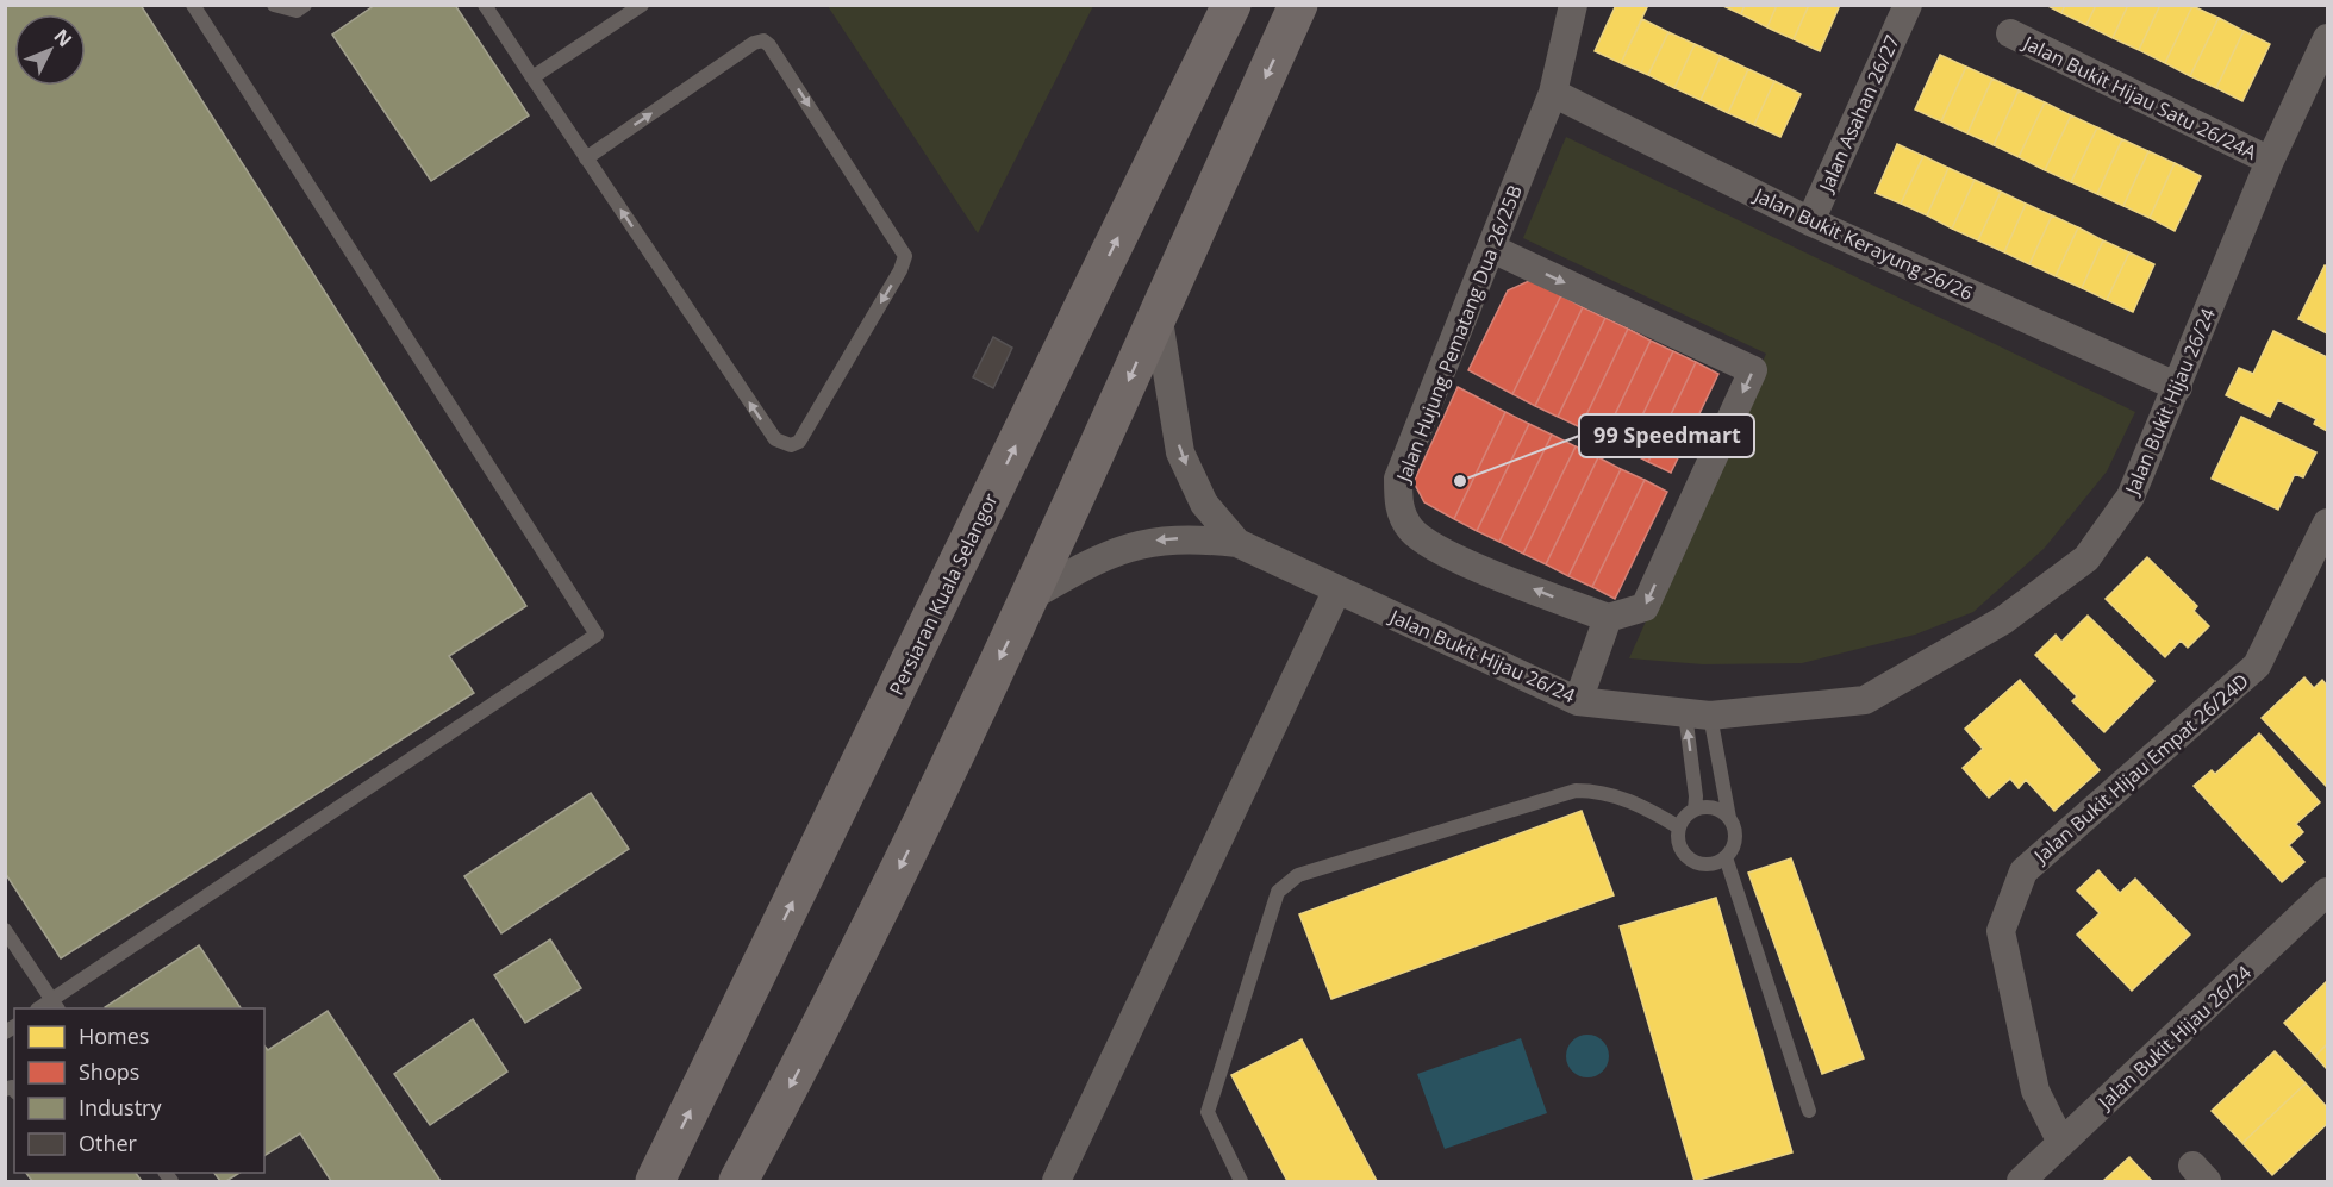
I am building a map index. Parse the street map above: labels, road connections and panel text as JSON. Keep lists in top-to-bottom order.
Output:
{
  "streets": {
    "main road": ["Persiaran Kuala Selangor"],
    "street": [
      "Jalan Bukit Hijau Satu 26/24A",
      "Jalan Asahan 26/27",
      "Jalan Bukit Kerayung 26/26",
      "Jalan Hujung Pematang Dua 26/25B",
      "Jalan Bukit Hijau 26/24",
      "Jalan Bukit Hijau Empat 26/24D"
    ]
  },
  "crossings": [
    ["Jalan Bukit Hijau Satu 26/24A", "Jalan Bukit Hijau 26/24"],
    ["Jalan Asahan 26/27", "Jalan Bukit Kerayung 26/26"],
    ["Jalan Bukit Kerayung 26/26", "Jalan Hujung Pematang Dua 26/25B"],
    ["Jalan Bukit Kerayung 26/26", "Jalan Bukit Hijau 26/24"],
    ["Jalan Bukit Hijau 26/24", "Jalan Bukit Hijau Empat 26/24D"]
  ],
  "places": ["99 Speedmart"],
  "legend": [
    "Homes",
    "Shops",
    "Industry",
    "Other"
  ],
  "north": "top right"
}
